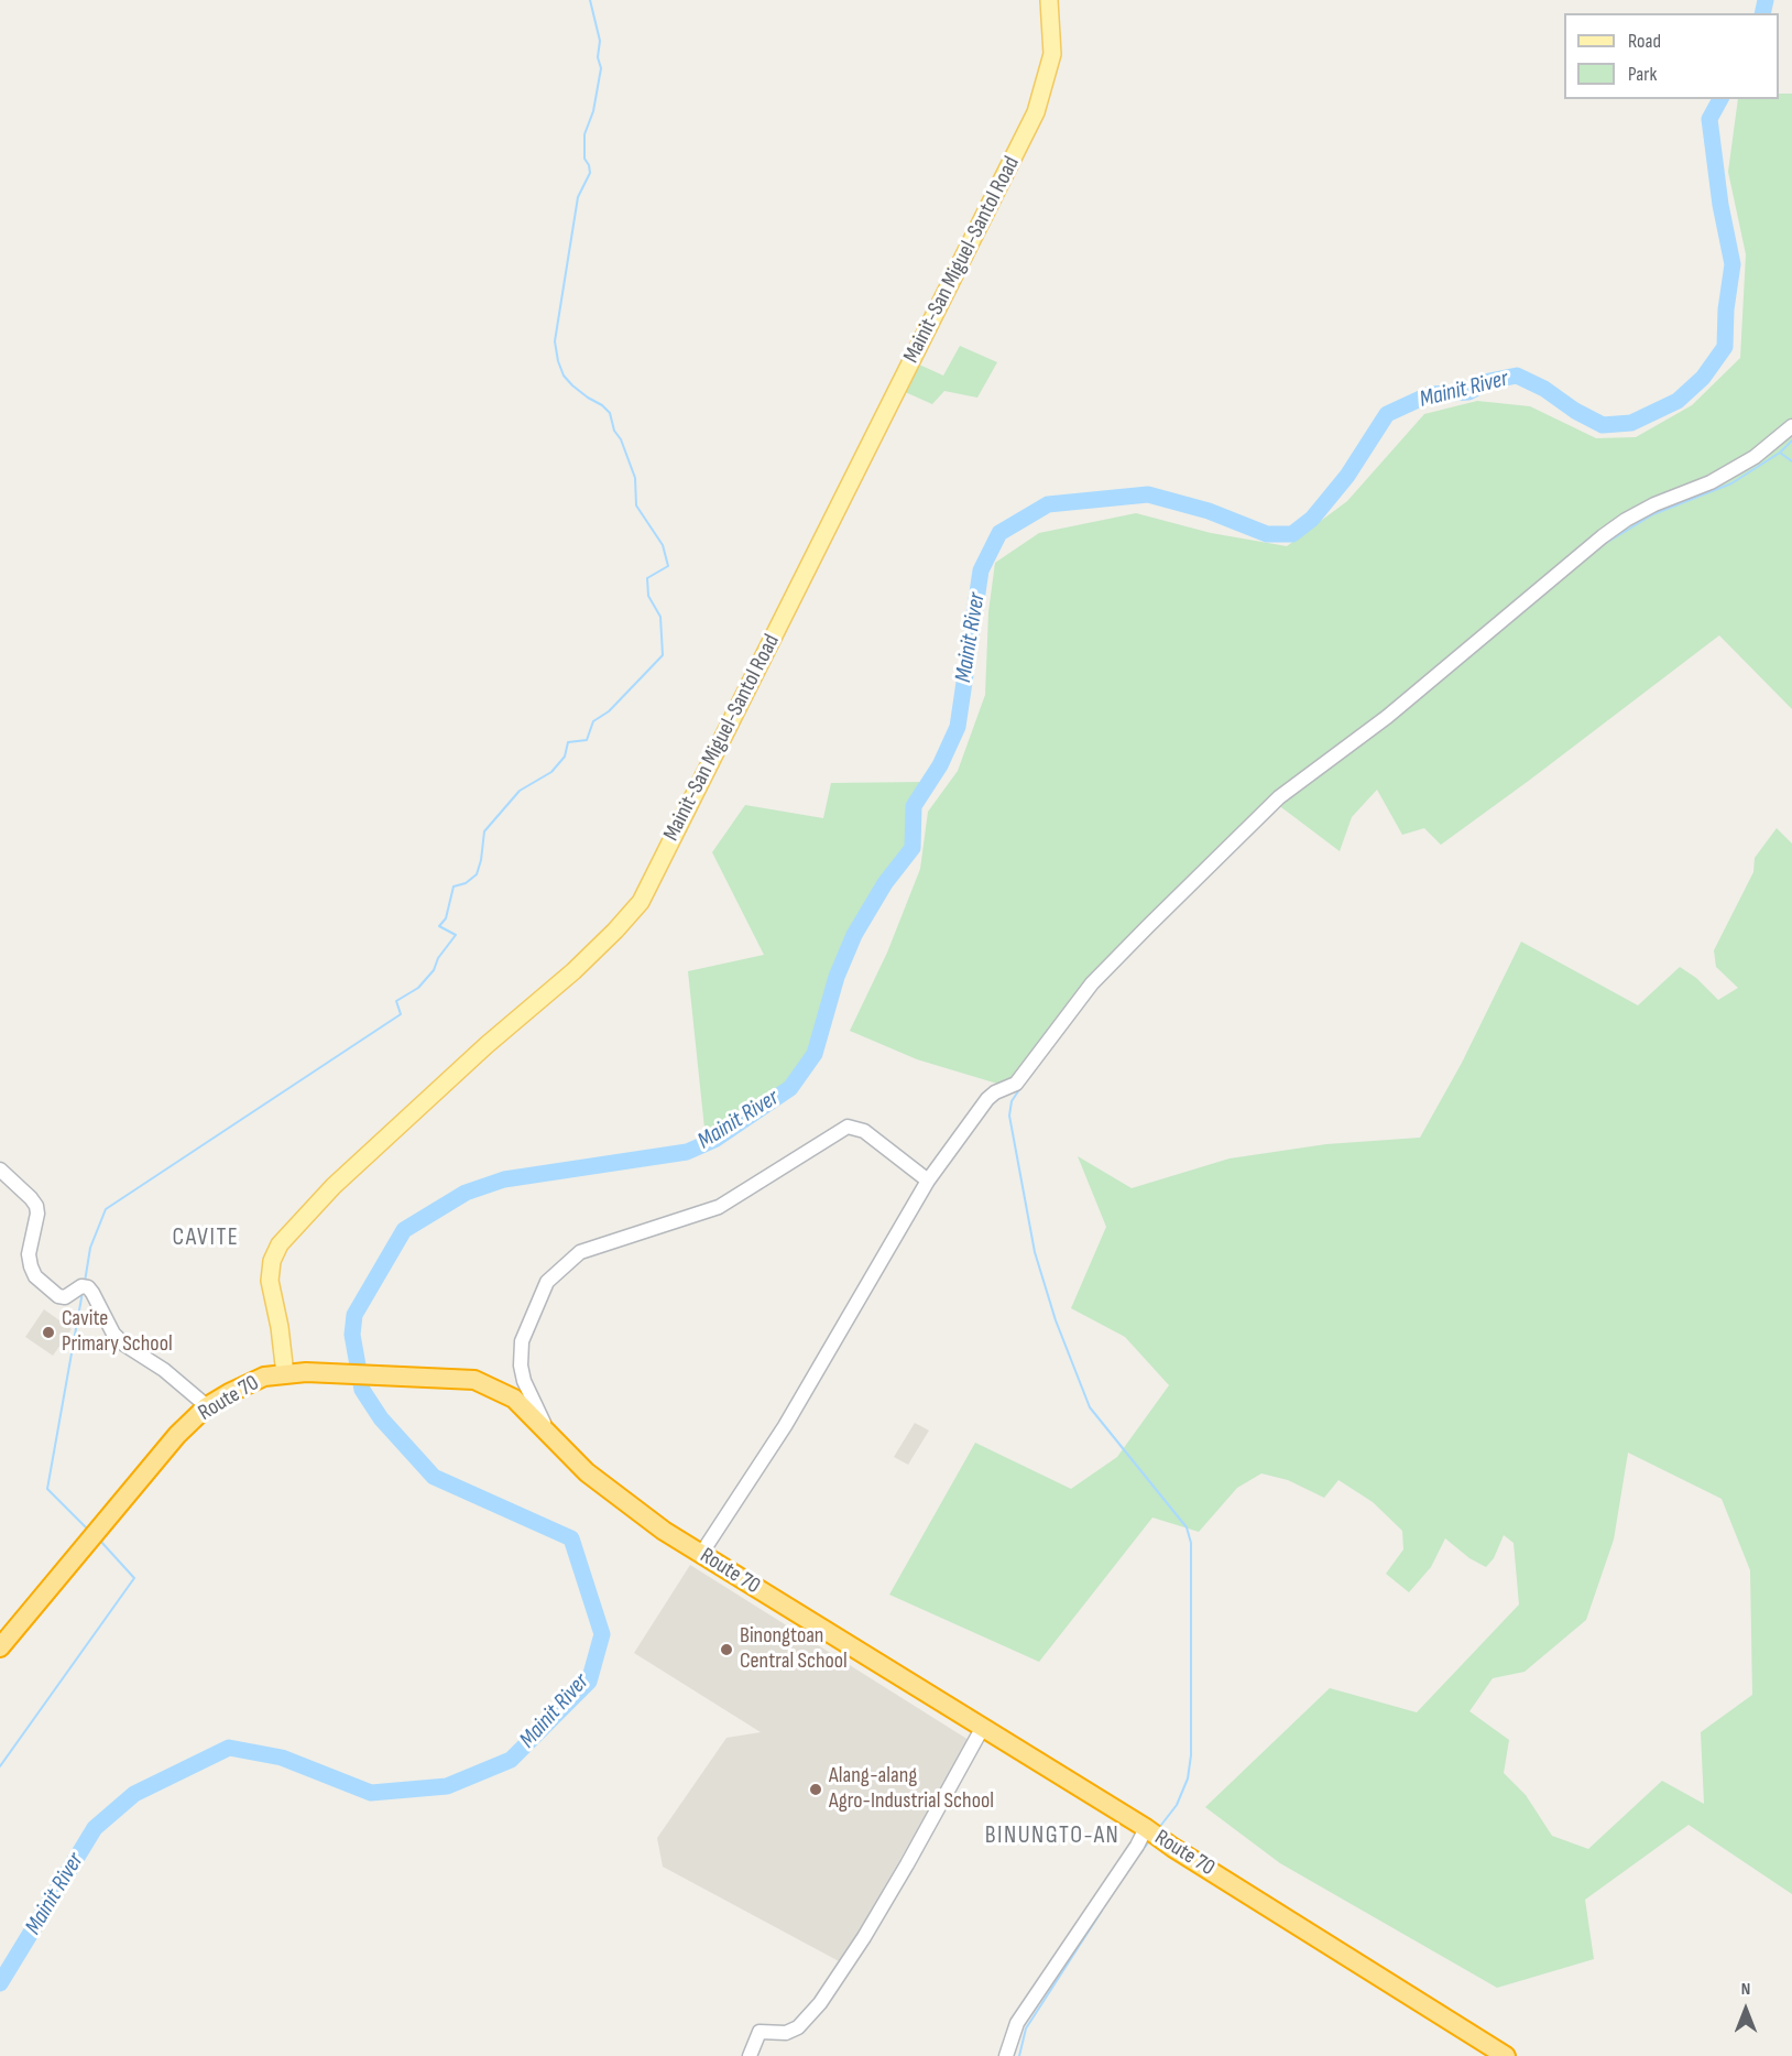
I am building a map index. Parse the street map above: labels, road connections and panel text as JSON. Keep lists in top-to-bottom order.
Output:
{
  "streets": {
    "highway": ["Route 70"],
    "main road": ["Mainit-San Miguel-Santol Road"]
  },
  "crossings": [
    ["Mainit-San Miguel-Santol Road", "Route 70"]
  ],
  "districts": ["CAVITE", "BINUNGTO-AN"],
  "water": ["Mainit River"],
  "places": ["Cavite Primary School", "Binongtoan Central School", "Alang-alang Agro-Industrial School"],
  "legend": ["Road", "Park"],
  "north": "top"
}
